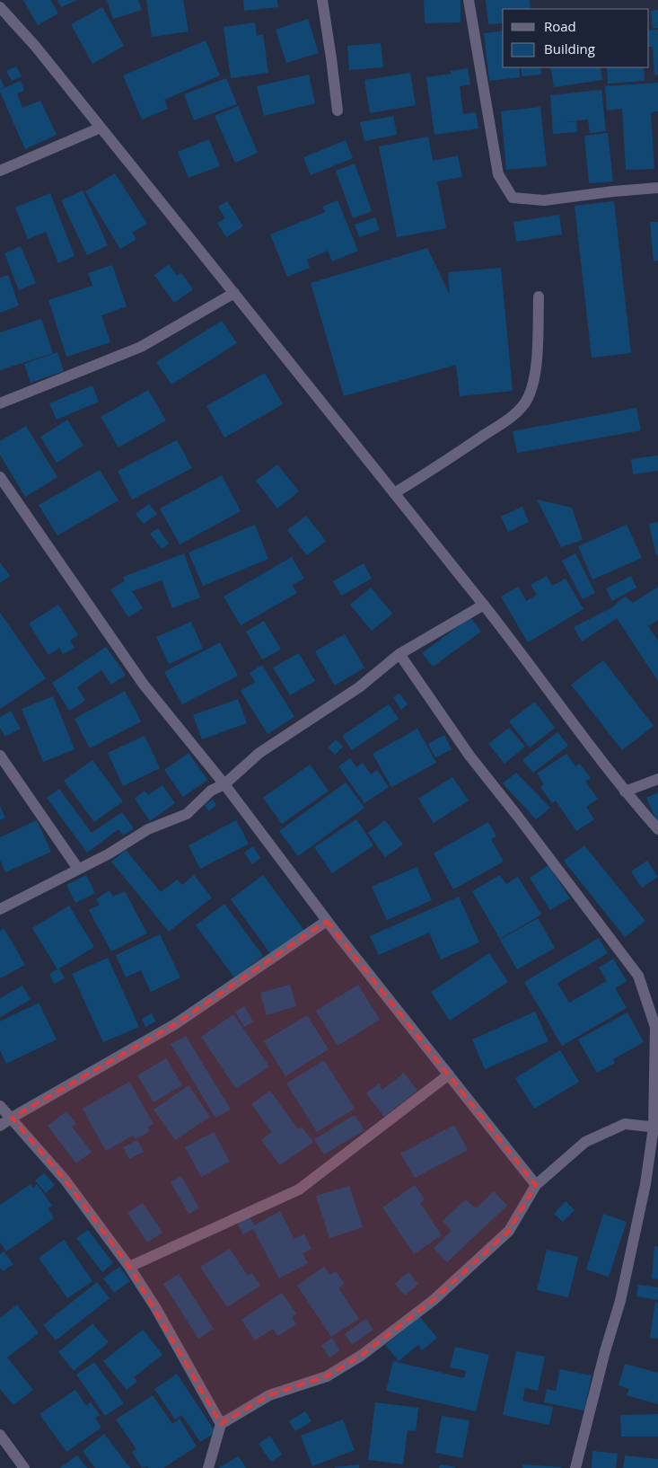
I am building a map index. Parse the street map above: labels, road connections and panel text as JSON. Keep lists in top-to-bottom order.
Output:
{
  "legend": ["Road", "Building"]
}
